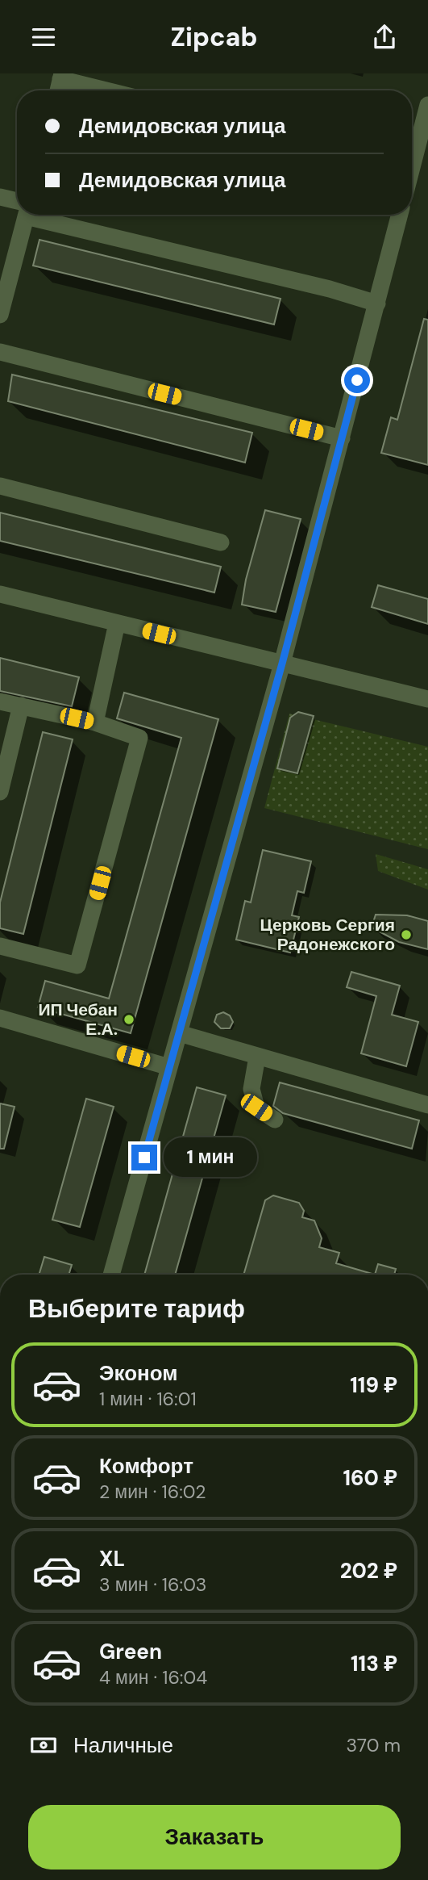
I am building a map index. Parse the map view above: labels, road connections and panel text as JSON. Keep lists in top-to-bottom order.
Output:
{
  "places": ["Церковь Сергия Радонежского", "ИП Чебан Е.А."],
  "page": {
    "header": "Zipcab",
    "banner": ["Демидовская улица", "Демидовская улица"],
    "bubble": "1 мин",
    "heading": "Выберите тариф",
    "list": [
      {
        "name": "Эконом",
        "note": "1 мин · 16:01",
        "value": "119 ₽"
      },
      {
        "name": "Комфорт",
        "note": "2 мин · 16:02",
        "value": "160 ₽"
      },
      {
        "name": "XL",
        "note": "3 мин · 16:03",
        "value": "202 ₽"
      },
      {
        "name": "Green",
        "note": "4 мин · 16:04",
        "value": "113 ₽"
      }
    ],
    "pay": ["Наличные", "370 m"],
    "buttons": "Заказать"
  }
}
